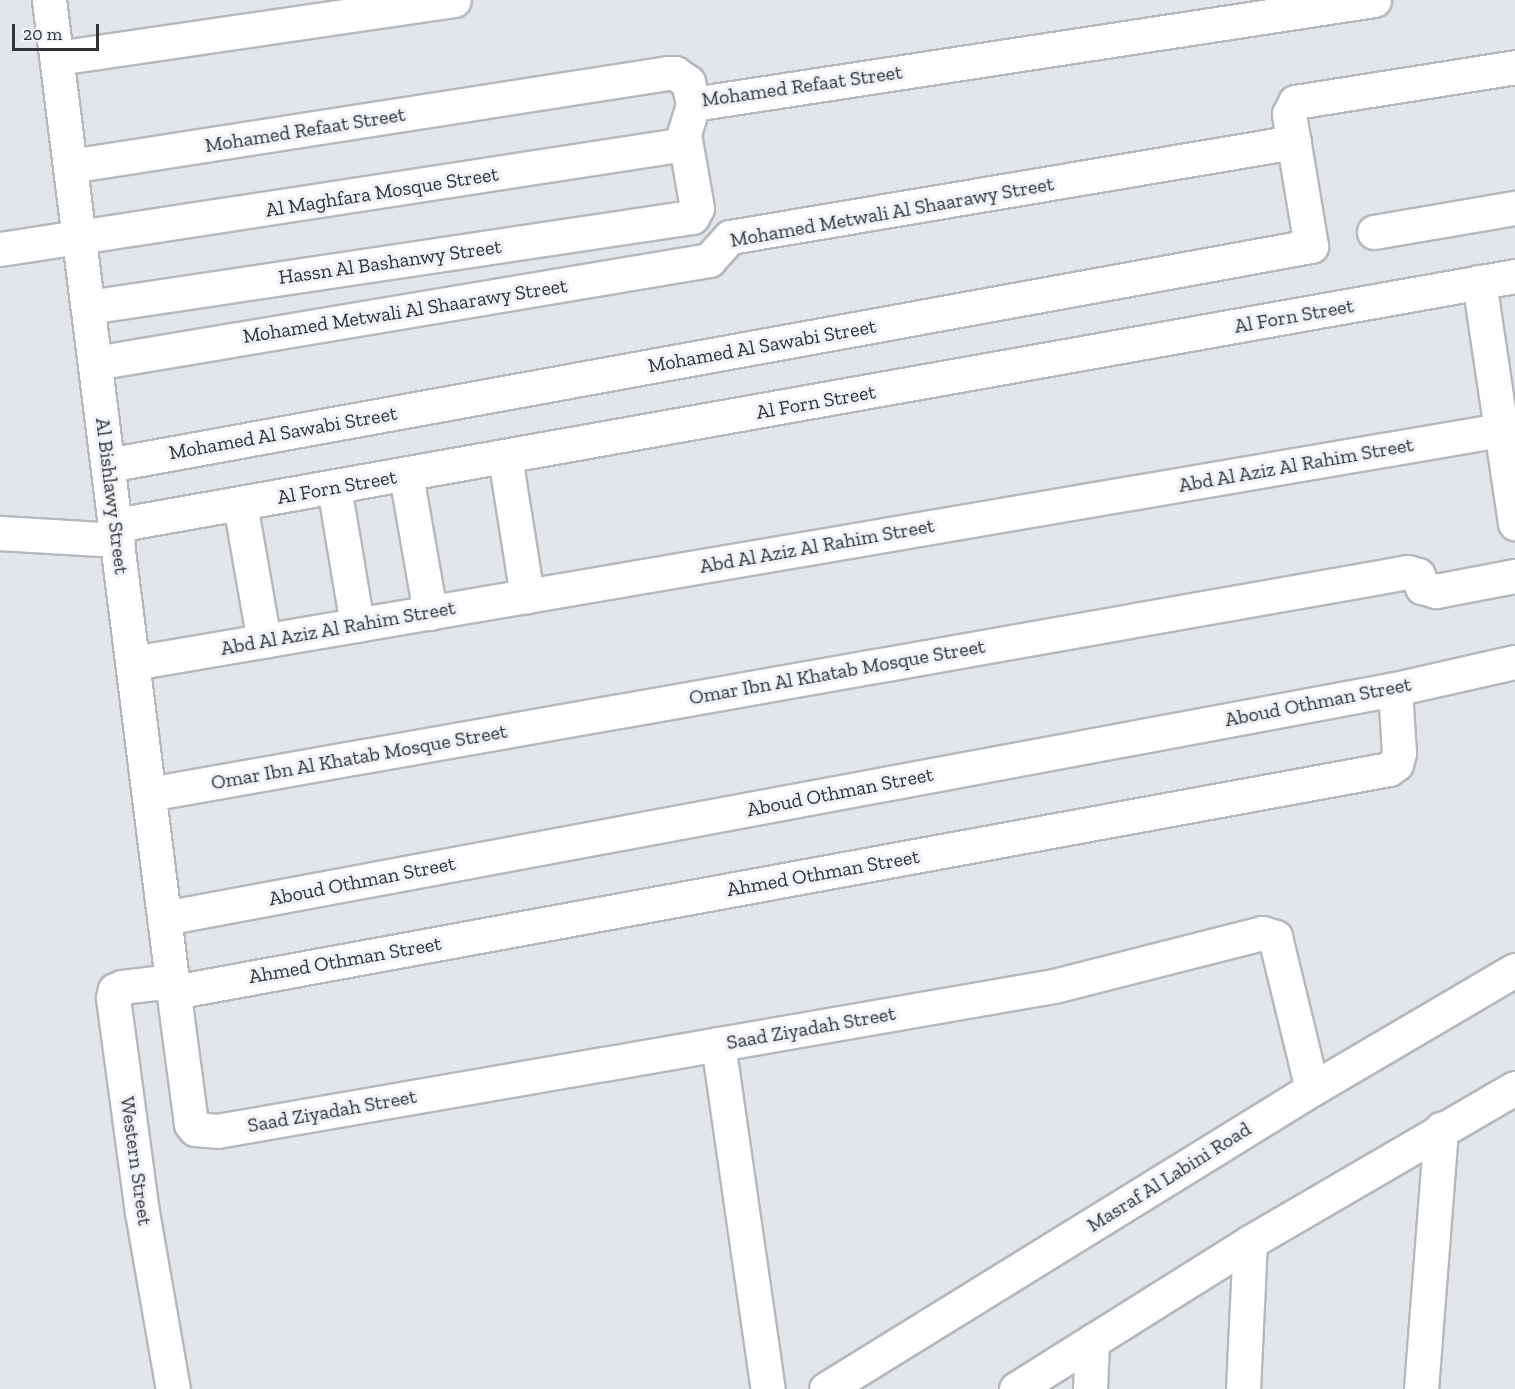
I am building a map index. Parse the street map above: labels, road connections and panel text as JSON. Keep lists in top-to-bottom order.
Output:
{
  "streets": {
    "street": [
      "Mohamed Refaat Street",
      "Al Maghfara Mosque Street",
      "Mohamed Metwali Al Shaarawy Street",
      "Hassn Al Bashanwy Street",
      "Al Forn Street",
      "Mohamed Al Sawabi Street",
      "Abd Al Aziz Al Rahim Street",
      "Al Bishlawy Street",
      "Omar Ibn Al Khatab Mosque Street",
      "Aboud Othman Street",
      "Ahmed Othman Street",
      "Saad Ziyadah Street",
      "Western Street",
      "Masraf Al Labini Road"
    ]
  },
  "crossings": [
    ["Mohamed Refaat Street", "Al Bishlawy Street"],
    ["Al Maghfara Mosque Street", "Hassn Al Bashanwy Street"],
    ["Al Maghfara Mosque Street", "Al Bishlawy Street"],
    ["Mohamed Metwali Al Shaarawy Street", "Mohamed Al Sawabi Street"],
    ["Mohamed Metwali Al Shaarawy Street", "Al Bishlawy Street"],
    ["Hassn Al Bashanwy Street", "Al Bishlawy Street"],
    ["Al Forn Street", "Al Bishlawy Street"],
    ["Mohamed Al Sawabi Street", "Al Bishlawy Street"],
    ["Abd Al Aziz Al Rahim Street", "Al Bishlawy Street"],
    ["Al Bishlawy Street", "Omar Ibn Al Khatab Mosque Street"],
    ["Al Bishlawy Street", "Aboud Othman Street"],
    ["Al Bishlawy Street", "Ahmed Othman Street"],
    ["Al Bishlawy Street", "Saad Ziyadah Street"],
    ["Al Bishlawy Street", "Western Street"],
    ["Aboud Othman Street", "Ahmed Othman Street"],
    ["Ahmed Othman Street", "Western Street"],
    ["Saad Ziyadah Street", "Masraf Al Labini Road"]
  ],
  "scale_bar": "20 m"
}
